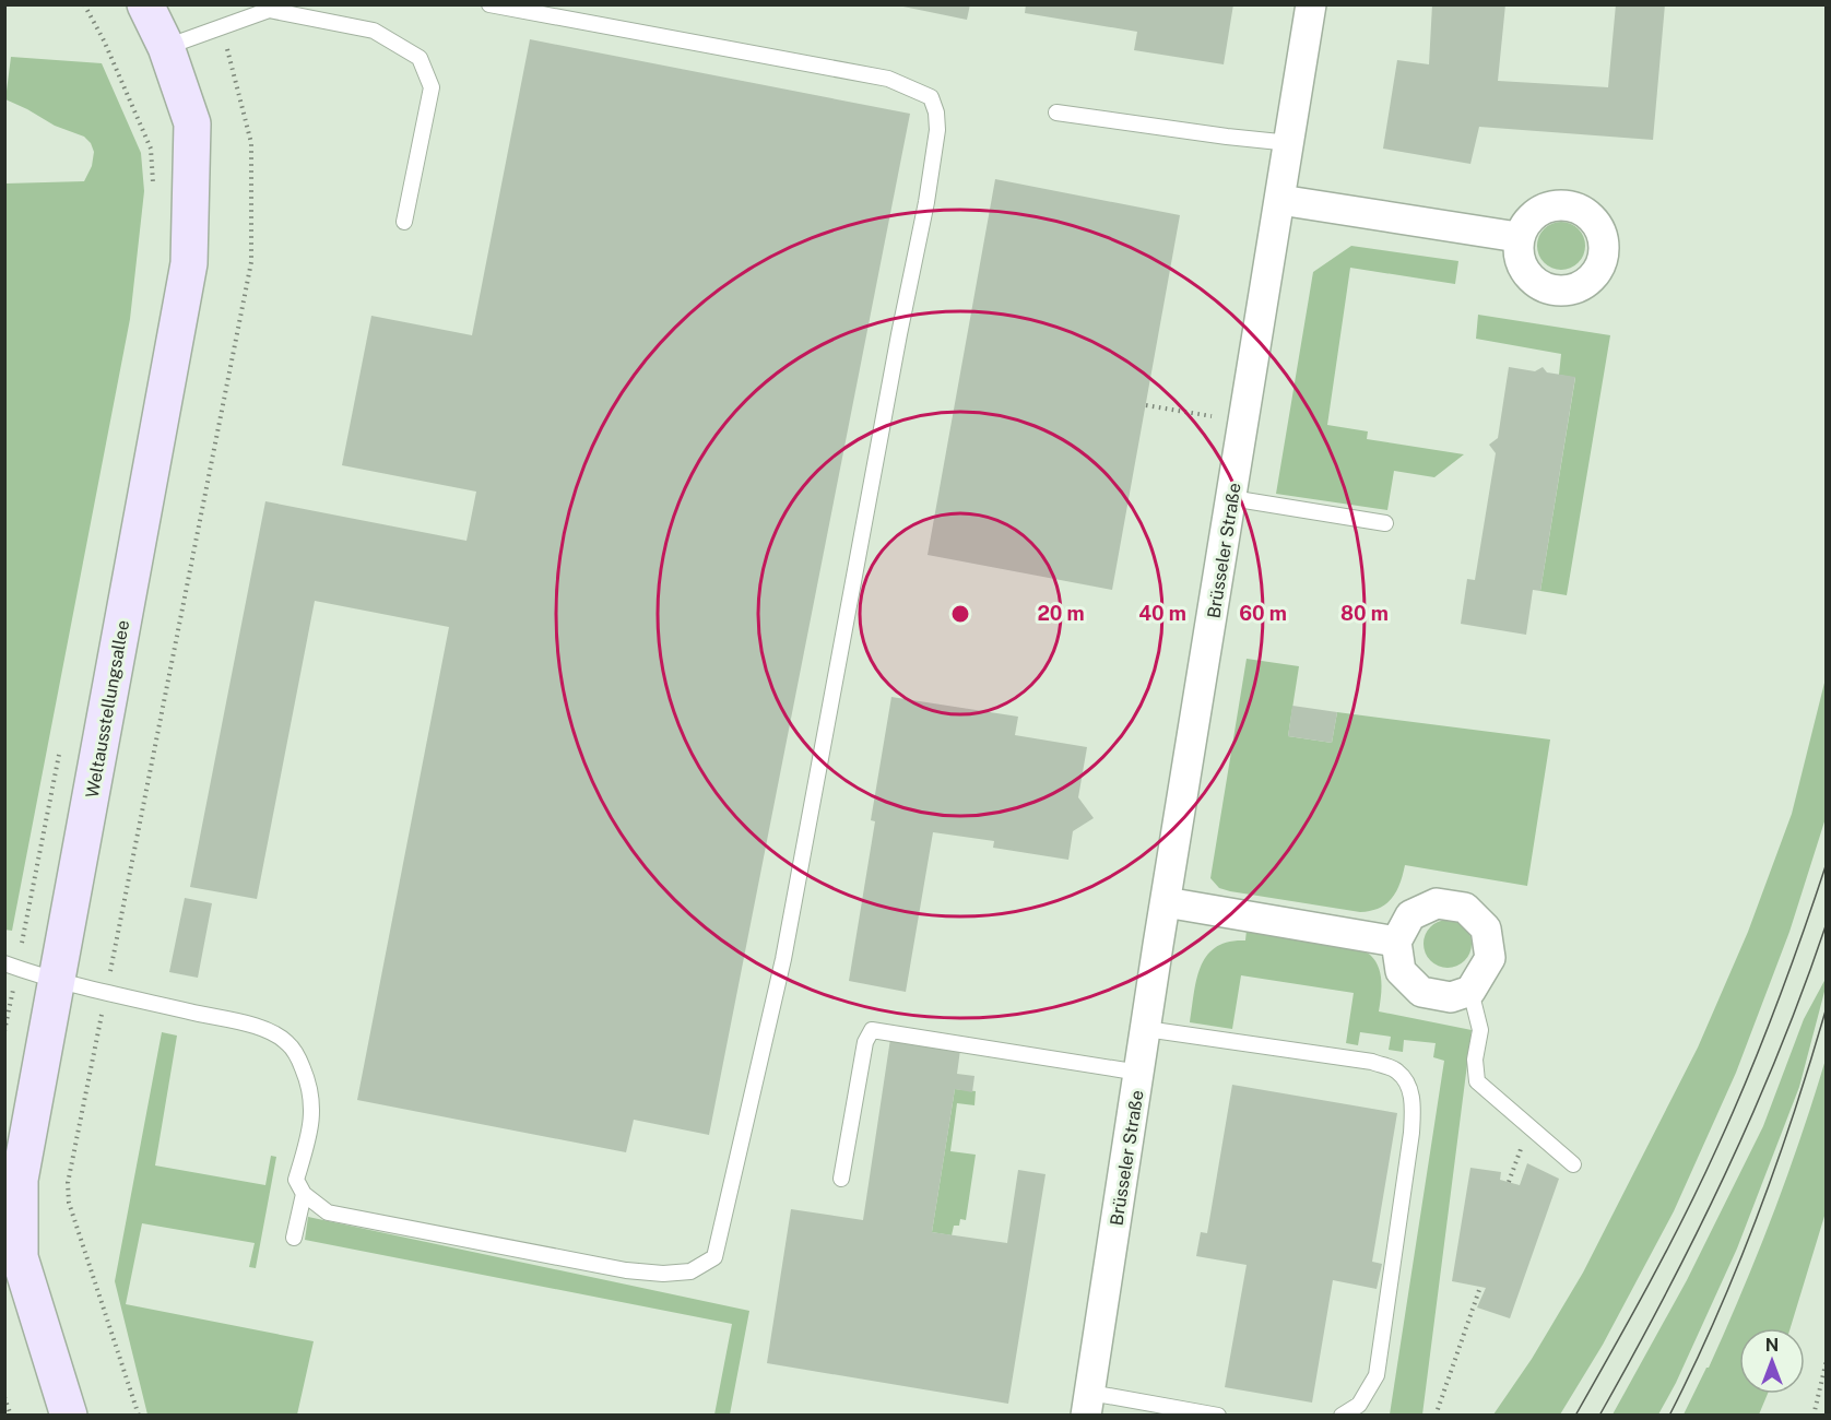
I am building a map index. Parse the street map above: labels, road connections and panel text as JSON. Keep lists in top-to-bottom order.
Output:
{
  "streets": {
    "main road": ["Weltausstellungsallee"],
    "street": ["Brüsseler Straße"]
  },
  "north": "top",
  "rings": [
    "20 m",
    "40 m",
    "60 m",
    "80 m"
  ]
}
